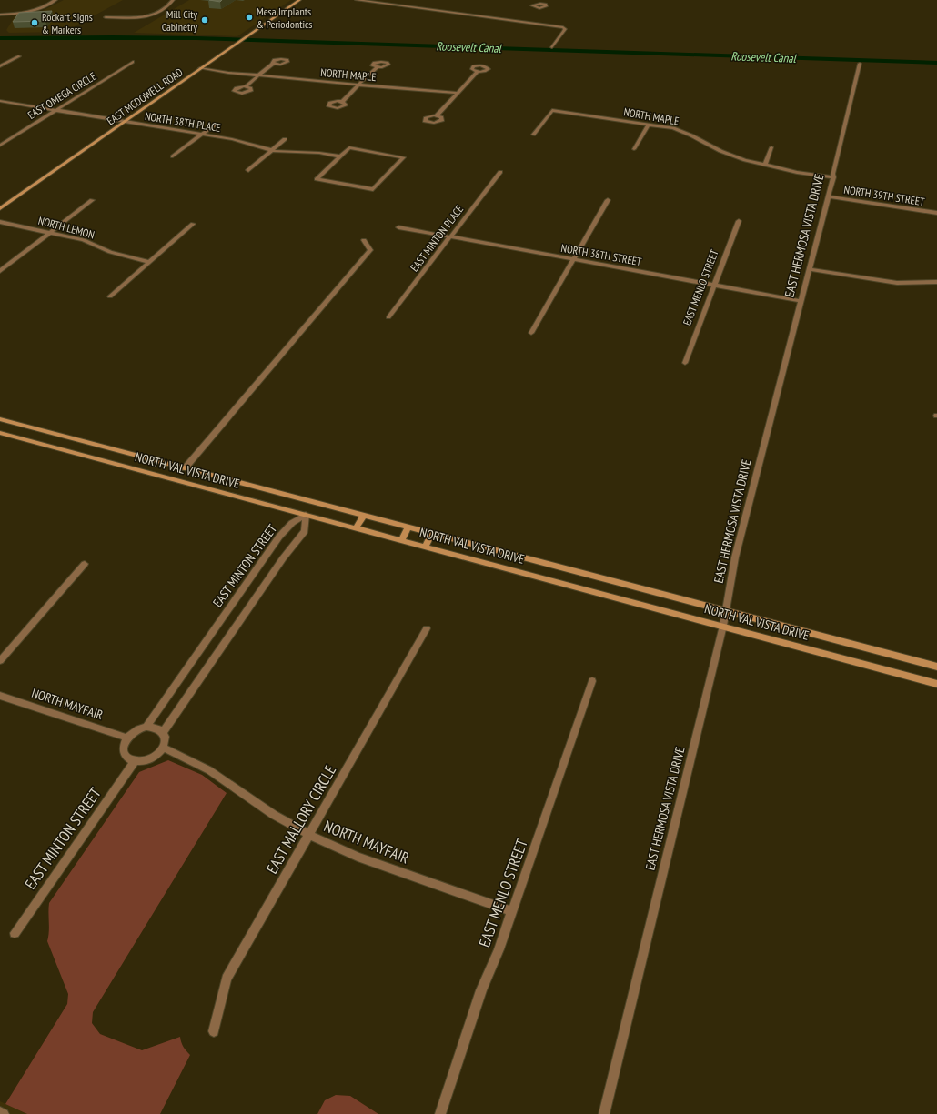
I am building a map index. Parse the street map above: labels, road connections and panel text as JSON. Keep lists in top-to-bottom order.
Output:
{
  "streets": {
    "main road": ["EAST MCDOWELL ROAD", "NORTH VAL VISTA DRIVE"],
    "street": [
      "NORTH MAPLE",
      "EAST OMEGA CIRCLE",
      "NORTH 38TH PLACE",
      "NORTH 39TH STREET",
      "NORTH LEMON",
      "EAST HERMOSA VISTA DRIVE",
      "EAST MINTON PLACE",
      "NORTH 38TH STREET",
      "EAST MENLO STREET",
      "EAST MINTON STREET",
      "NORTH MAYFAIR",
      "EAST MALLORY CIRCLE"
    ]
  },
  "crossings": [
    ["NORTH MAPLE", "EAST MCDOWELL ROAD"],
    ["NORTH MAPLE", "EAST HERMOSA VISTA DRIVE"],
    ["EAST OMEGA CIRCLE", "NORTH 38TH PLACE"],
    ["EAST MCDOWELL ROAD", "NORTH 38TH PLACE"],
    ["NORTH 39TH STREET", "EAST HERMOSA VISTA DRIVE"],
    ["EAST HERMOSA VISTA DRIVE", "NORTH 38TH STREET"],
    ["EAST HERMOSA VISTA DRIVE", "NORTH VAL VISTA DRIVE"],
    ["EAST MINTON PLACE", "NORTH 38TH STREET"],
    ["NORTH 38TH STREET", "EAST MENLO STREET"],
    ["EAST MENLO STREET", "NORTH MAYFAIR"],
    ["NORTH VAL VISTA DRIVE", "EAST MINTON STREET"],
    ["EAST MINTON STREET", "NORTH MAYFAIR"],
    ["NORTH MAYFAIR", "EAST MALLORY CIRCLE"]
  ],
  "water": ["Roosevelt Canal"],
  "places": ["Mesa Implants & Periodontics", "Mill City Cabinetry", "Rockart Signs & Markers"]
}
